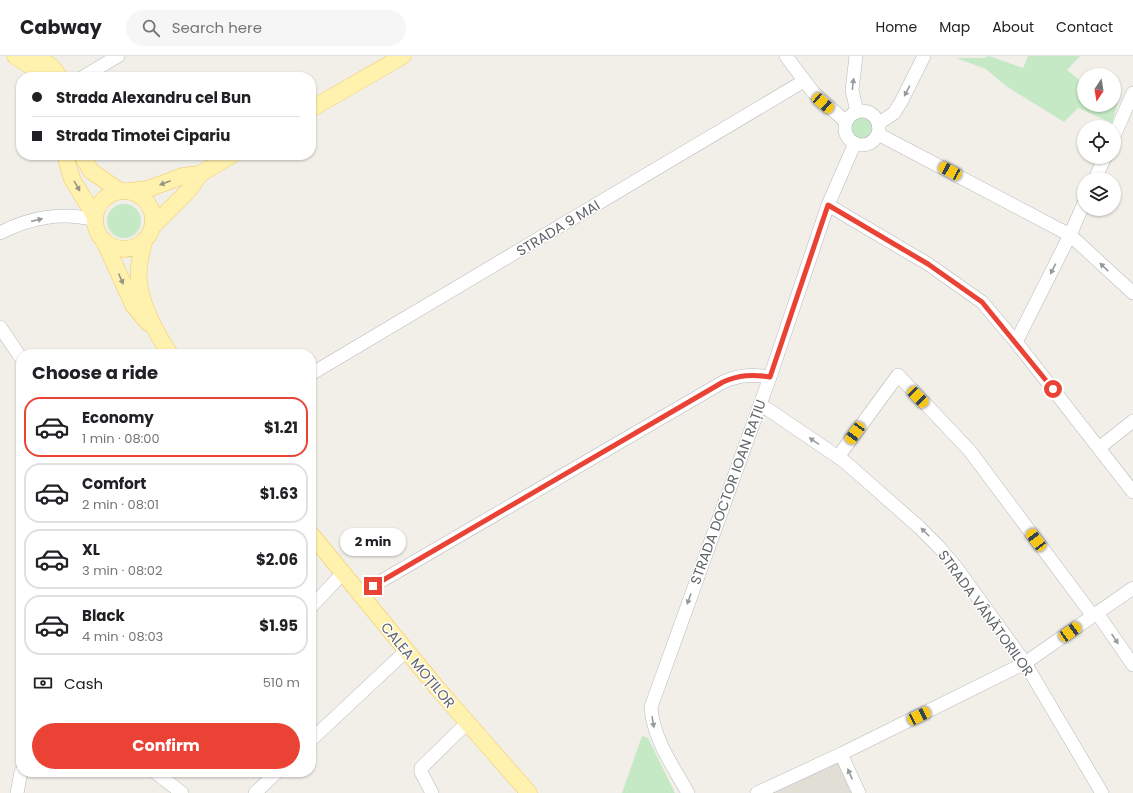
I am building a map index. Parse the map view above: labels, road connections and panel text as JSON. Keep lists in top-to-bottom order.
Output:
{
  "streets": {
    "main road": ["CALEA MOȚILOR"],
    "street": ["STRADA 9 MAI", "STRADA DOCTOR IOAN RAȚIU", "STRADA VÂNĂTORILOR"]
  },
  "crossings": [
    ["STRADA DOCTOR IOAN RAȚIU", "STRADA VÂNĂTORILOR"]
  ],
  "one_way": ["STRADA DOCTOR IOAN RAȚIU", "STRADA VÂNĂTORILOR"],
  "north": "bottom",
  "page": {
    "header": "Cabway",
    "search": "Search here",
    "nav": [
      "Home",
      "Map",
      "About",
      "Contact"
    ],
    "banner": ["Strada Alexandru cel Bun", "Strada Timotei Cipariu"],
    "heading": "Choose a ride",
    "list": [
      {
        "name": "Economy",
        "note": "1 min · 08:00",
        "value": "$1.21"
      },
      {
        "name": "Comfort",
        "note": "2 min · 08:01",
        "value": "$1.63"
      },
      {
        "name": "XL",
        "note": "3 min · 08:02",
        "value": "$2.06"
      },
      {
        "name": "Black",
        "note": "4 min · 08:03",
        "value": "$1.95"
      }
    ],
    "bubble": "2 min",
    "pay": ["Cash", "510 m"],
    "buttons": "Confirm"
  }
}
